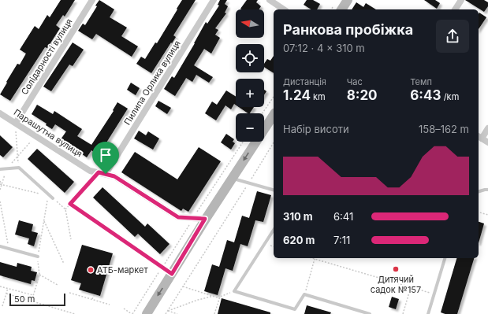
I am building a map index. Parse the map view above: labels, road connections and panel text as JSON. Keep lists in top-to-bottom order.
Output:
{
  "streets": {
    "street": ["Солідарності вулиця", "Пилипа Орлика вулиця", "Парашутна вулиця"]
  },
  "crossings": [
    ["Солідарності вулиця", "Парашутна вулиця"],
    ["Пилипа Орлика вулиця", "Парашутна вулиця"]
  ],
  "places": ["Дитячий садок №157", "АТБ-маркет"],
  "scale_bar": "50 m",
  "north": "left",
  "page": {
    "map_buttons": ["+", "−"],
    "heading": ["Ранкова пробіжка", "07:12 · 4 × 310 m"],
    "stats": [
      ["Дистанція", "1.24 km"],
      ["Час", "8:20"],
      ["Темп", "6:43 /km"]
    ],
    "chart": ["Набір висоти", "158–162 m"],
    "list": [
      {
        "name": "310 m",
        "note": "6:41"
      },
      {
        "name": "620 m",
        "note": "7:11"
      }
    ],
    "scale": "50 m"
  }
}
